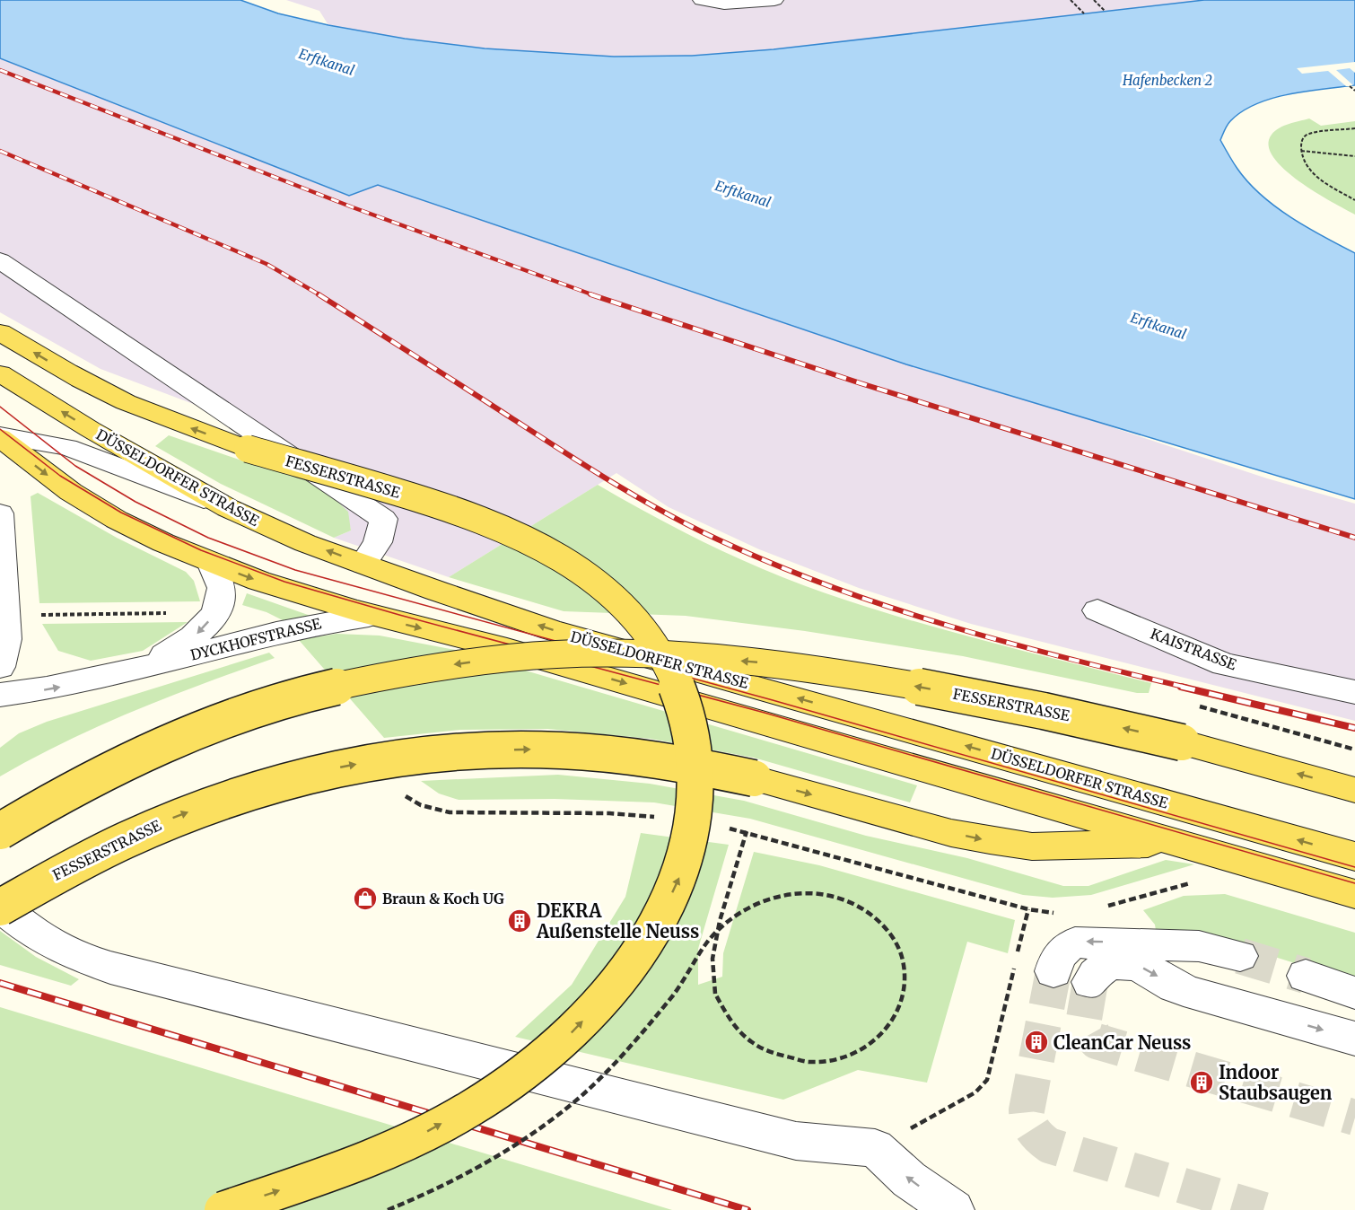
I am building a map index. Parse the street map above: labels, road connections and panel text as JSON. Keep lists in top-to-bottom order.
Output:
{
  "streets": {
    "main road": ["FESSERSTRASSE", "DÜSSELDORFER STRASSE"],
    "street": ["DYCKHOFSTRASSE", "KAISTRASSE"]
  },
  "crossings": [
    ["FESSERSTRASSE", "DÜSSELDORFER STRASSE"],
    ["DÜSSELDORFER STRASSE", "DYCKHOFSTRASSE"]
  ],
  "water": ["Erftkanal", "Hafenbecken 2"],
  "places": {
    "shop": ["Braun & Koch UG"],
    "building": ["DEKRA Außenstelle Neuss", "CleanCar Neuss", "Indoor Staubsaugen"]
  }
}
